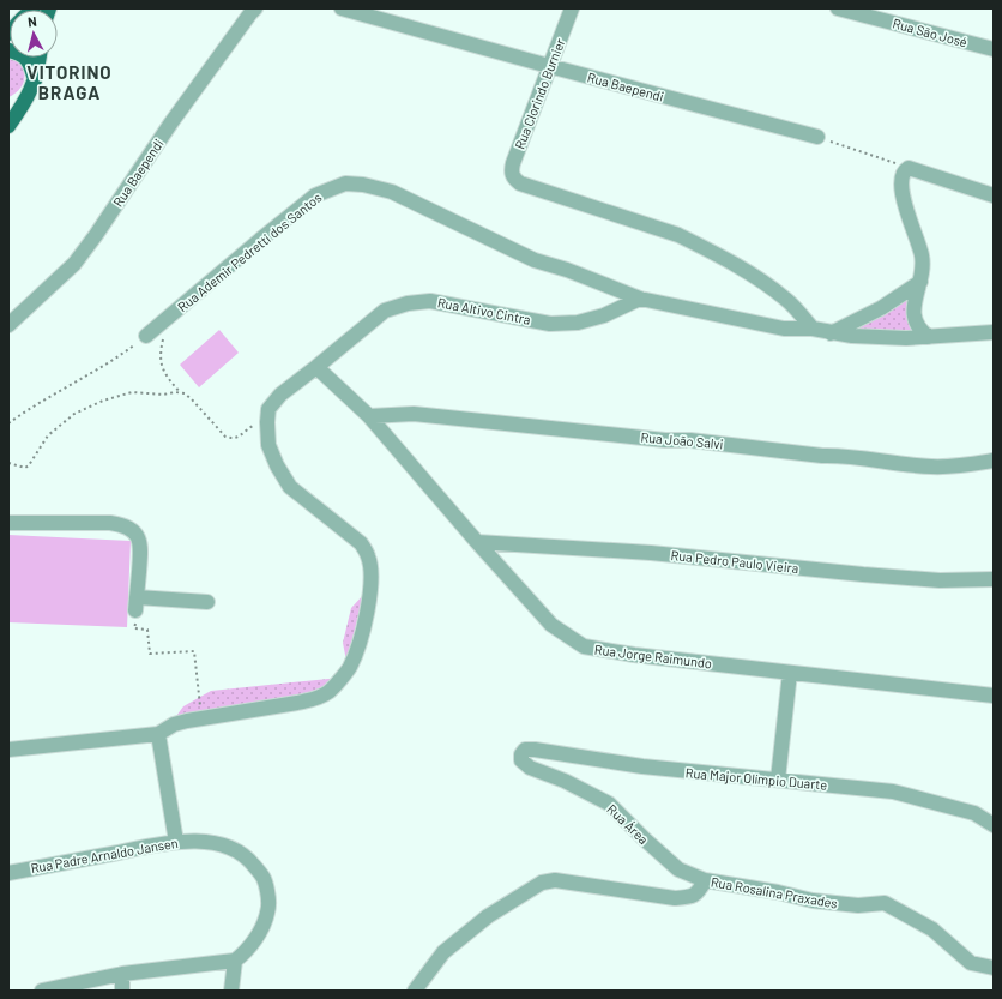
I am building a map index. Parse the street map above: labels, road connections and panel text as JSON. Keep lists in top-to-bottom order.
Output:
{
  "streets": {
    "street": [
      "Rua São José",
      "Rua Baependi",
      "Rua Clorindo Burnier",
      "Rua Ademir Pedretti dos Santos",
      "Rua Altivo Cintra",
      "Rua João Salvi",
      "Rua Pedro Paulo Vieira",
      "Rua Jorge Raimundo",
      "Rua Major Olímpio Duarte",
      "Rua Área",
      "Rua Padre Arnaldo Jansen",
      "Rua Rosalina Praxades"
    ]
  },
  "crossings": [
    ["Rua Baependi", "Rua Clorindo Burnier"],
    ["Rua Clorindo Burnier", "Rua Ademir Pedretti dos Santos"],
    ["Rua Ademir Pedretti dos Santos", "Rua Altivo Cintra"],
    ["Rua Altivo Cintra", "Rua Jorge Raimundo"],
    ["Rua João Salvi", "Rua Jorge Raimundo"],
    ["Rua Pedro Paulo Vieira", "Rua Jorge Raimundo"],
    ["Rua Major Olímpio Duarte", "Rua Área"],
    ["Rua Área", "Rua Rosalina Praxades"]
  ],
  "districts": ["VITORINO BRAGA"],
  "north": "top"
}
